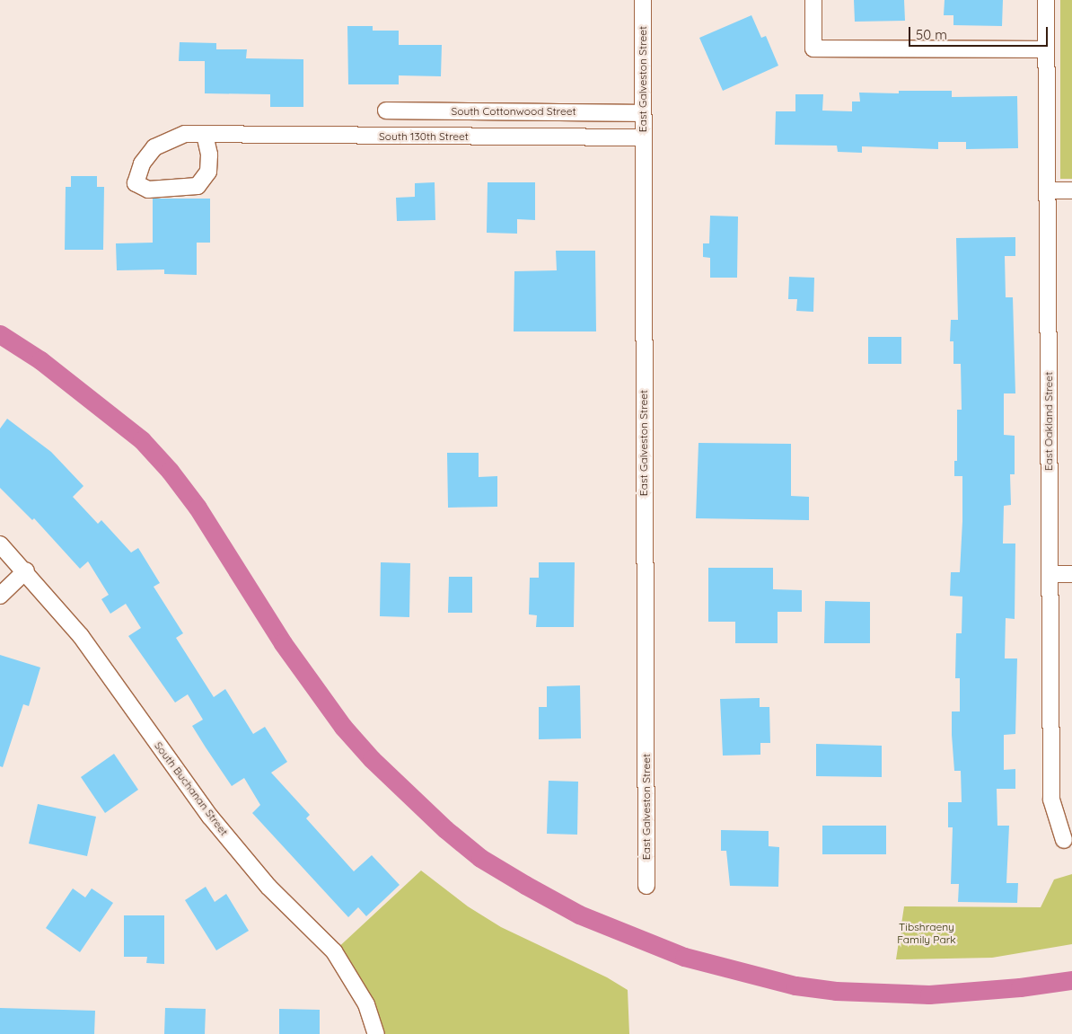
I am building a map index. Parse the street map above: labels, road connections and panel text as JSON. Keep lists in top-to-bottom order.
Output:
{
  "streets": {
    "street": [
      "East Galveston Street",
      "South Cottonwood Street",
      "South 130th Street",
      "East Oakland Street",
      "South Buchanan Street"
    ]
  },
  "crossings": [
    ["East Galveston Street", "South Cottonwood Street"],
    ["East Galveston Street", "South 130th Street"]
  ],
  "parks": ["Tibshraeny Family Park"],
  "scale_bar": "50 m"
}
